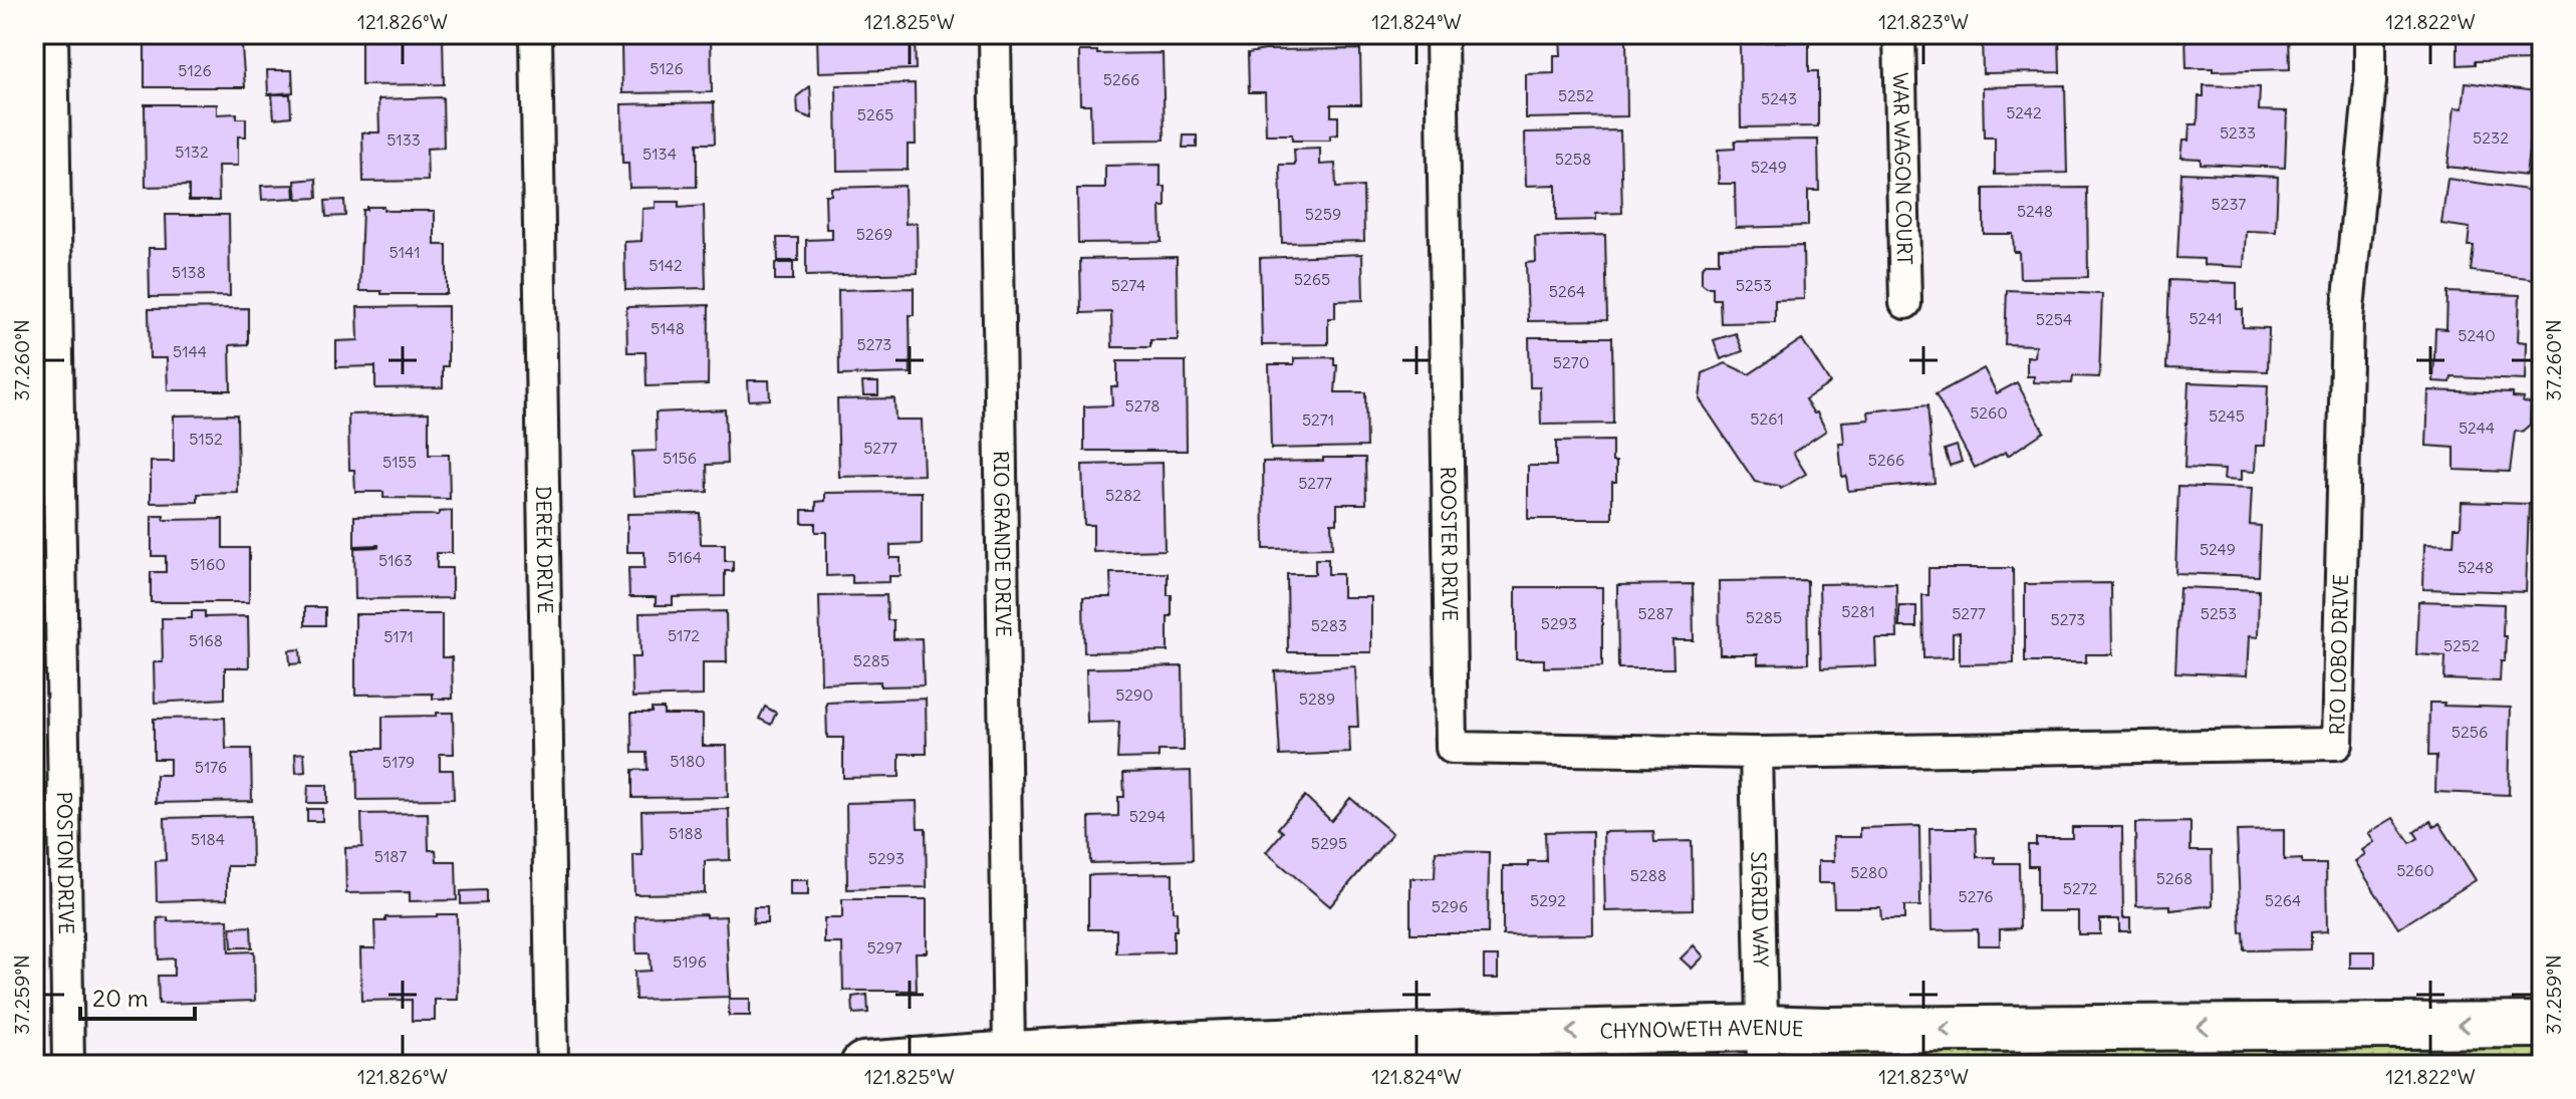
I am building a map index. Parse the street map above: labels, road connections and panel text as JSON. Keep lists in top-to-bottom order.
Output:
{
  "streets": {
    "street": [
      "WAR WAGON COURT",
      "ROOSTER DRIVE",
      "RIO GRANDE DRIVE",
      "DEREK DRIVE",
      "RIO LOBO DRIVE",
      "POSTON DRIVE",
      "SIGRID WAY",
      "CHYNOWETH AVENUE"
    ]
  },
  "crossings": [
    ["ROOSTER DRIVE", "RIO LOBO DRIVE"],
    ["ROOSTER DRIVE", "SIGRID WAY"],
    ["RIO GRANDE DRIVE", "CHYNOWETH AVENUE"],
    ["RIO LOBO DRIVE", "SIGRID WAY"],
    ["SIGRID WAY", "CHYNOWETH AVENUE"]
  ],
  "one_way": ["CHYNOWETH AVENUE"],
  "house_numbers": [
    "5126",
    "5126",
    "5266",
    "5252",
    "5243",
    "5242",
    "5265",
    "5233",
    "5232",
    "5133",
    "5132",
    "5134",
    "5258",
    "5249",
    "5237",
    "5248",
    "5259",
    "5269",
    "5141",
    "5142",
    "5138",
    "5265",
    "5274",
    "5253",
    "5264",
    "5241",
    "5254",
    "5148",
    "5240",
    "5273",
    "5144",
    "5270",
    "5278",
    "5260",
    "5245",
    "5261",
    "5271",
    "5244",
    "5152",
    "5277",
    "5156",
    "5266",
    "5155",
    "5277",
    "5282",
    "5249",
    "5164",
    "5163",
    "5160",
    "5248",
    "5281",
    "5287",
    "5277",
    "5253",
    "5285",
    "5273",
    "5293",
    "5283",
    "5172",
    "5171",
    "5168",
    "5252",
    "5285",
    "5290",
    "5289",
    "5256",
    "5180",
    "5179",
    "5176",
    "5294",
    "5188",
    "5184",
    "5295",
    "5187",
    "5293",
    "5260",
    "5280",
    "5288",
    "5268",
    "5272",
    "5276",
    "5292",
    "5264",
    "5296",
    "5297",
    "5196"
  ],
  "scale_bar": "20 m",
  "coordinates": [
    "121.826°W",
    "121.825°W",
    "121.824°W",
    "121.823°W",
    "121.822°W",
    "37.260°N",
    "37.259°N"
  ]
}
